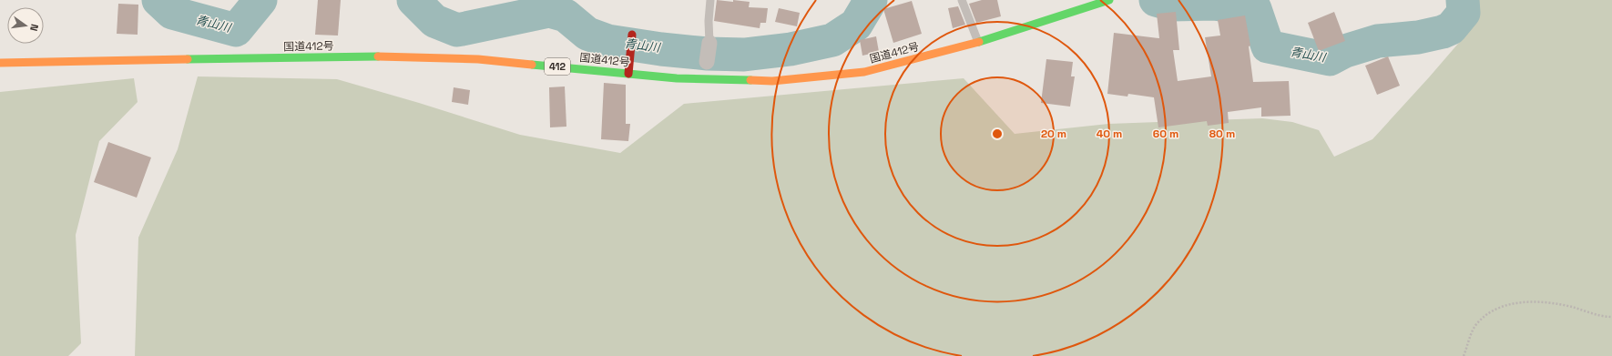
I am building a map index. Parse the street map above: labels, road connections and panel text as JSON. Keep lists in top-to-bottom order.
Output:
{
  "streets": {
    "main road": ["国道412号", "412"]
  },
  "water": ["青山川"],
  "north": "right",
  "rings": [
    "20 m",
    "40 m",
    "60 m",
    "80 m"
  ]
}
